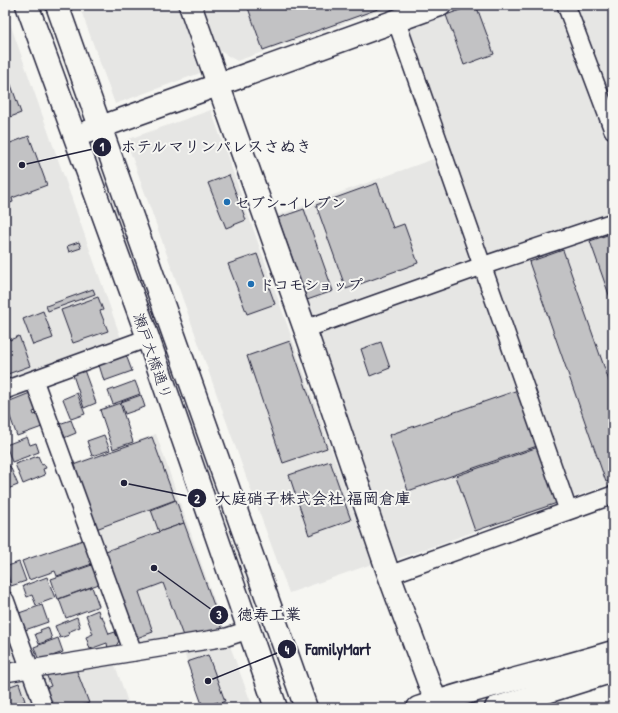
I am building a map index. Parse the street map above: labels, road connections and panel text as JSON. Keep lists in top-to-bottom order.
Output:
{
  "streets": {
    "street": ["瀬戸大橋通り"]
  },
  "places": [
    "ホテルマリンパレスさぬき",
    "セブン-イレブン",
    "ドコモショップ",
    "大庭硝子株式会社 福岡倉庫",
    "徳寿工業",
    "FamilyMart"
  ]
}
